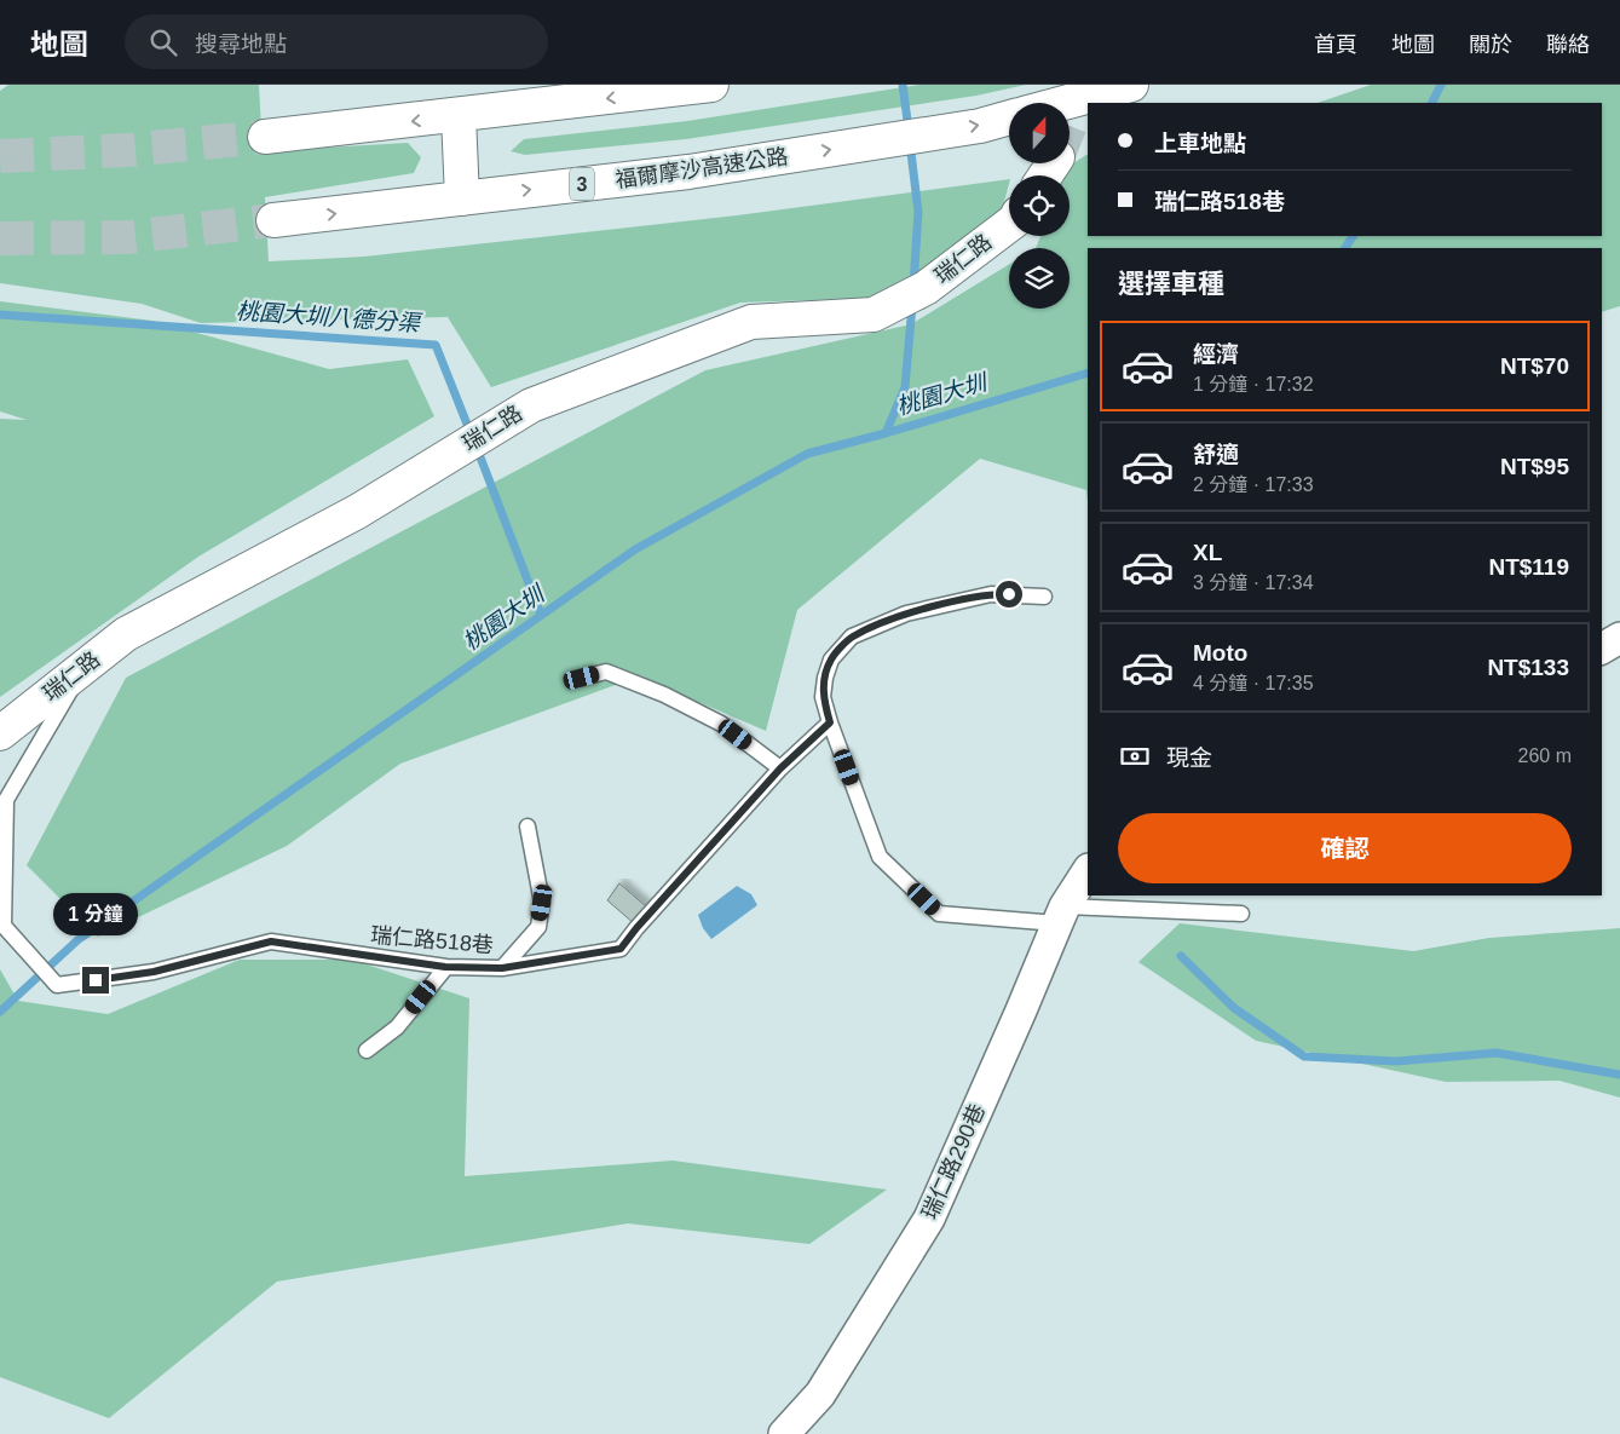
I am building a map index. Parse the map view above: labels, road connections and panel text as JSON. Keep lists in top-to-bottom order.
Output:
{
  "streets": {
    "main road": ["福爾摩沙高速公路", "3", "瑞仁路"],
    "street": ["瑞仁路290巷"],
    "lane": ["瑞仁路518巷"]
  },
  "crossings": [
    ["瑞仁路", "瑞仁路518巷"]
  ],
  "water": ["桃園大圳八德分渠", "桃園大圳"],
  "north": "top",
  "page": {
    "header": "地圖",
    "search": "搜尋地點",
    "nav": [
      "首頁",
      "地圖",
      "關於",
      "聯絡"
    ],
    "banner": ["上車地點", "瑞仁路518巷"],
    "heading": "選擇車種",
    "list": [
      {
        "name": "經濟",
        "note": "1 分鐘 · 17:32",
        "value": "NT$70"
      },
      {
        "name": "舒適",
        "note": "2 分鐘 · 17:33",
        "value": "NT$95"
      },
      {
        "name": "XL",
        "note": "3 分鐘 · 17:34",
        "value": "NT$119"
      },
      {
        "name": "Moto",
        "note": "4 分鐘 · 17:35",
        "value": "NT$133"
      }
    ],
    "pay": ["現金", "260 m"],
    "buttons": "確認",
    "bubble": "1 分鐘"
  }
}
